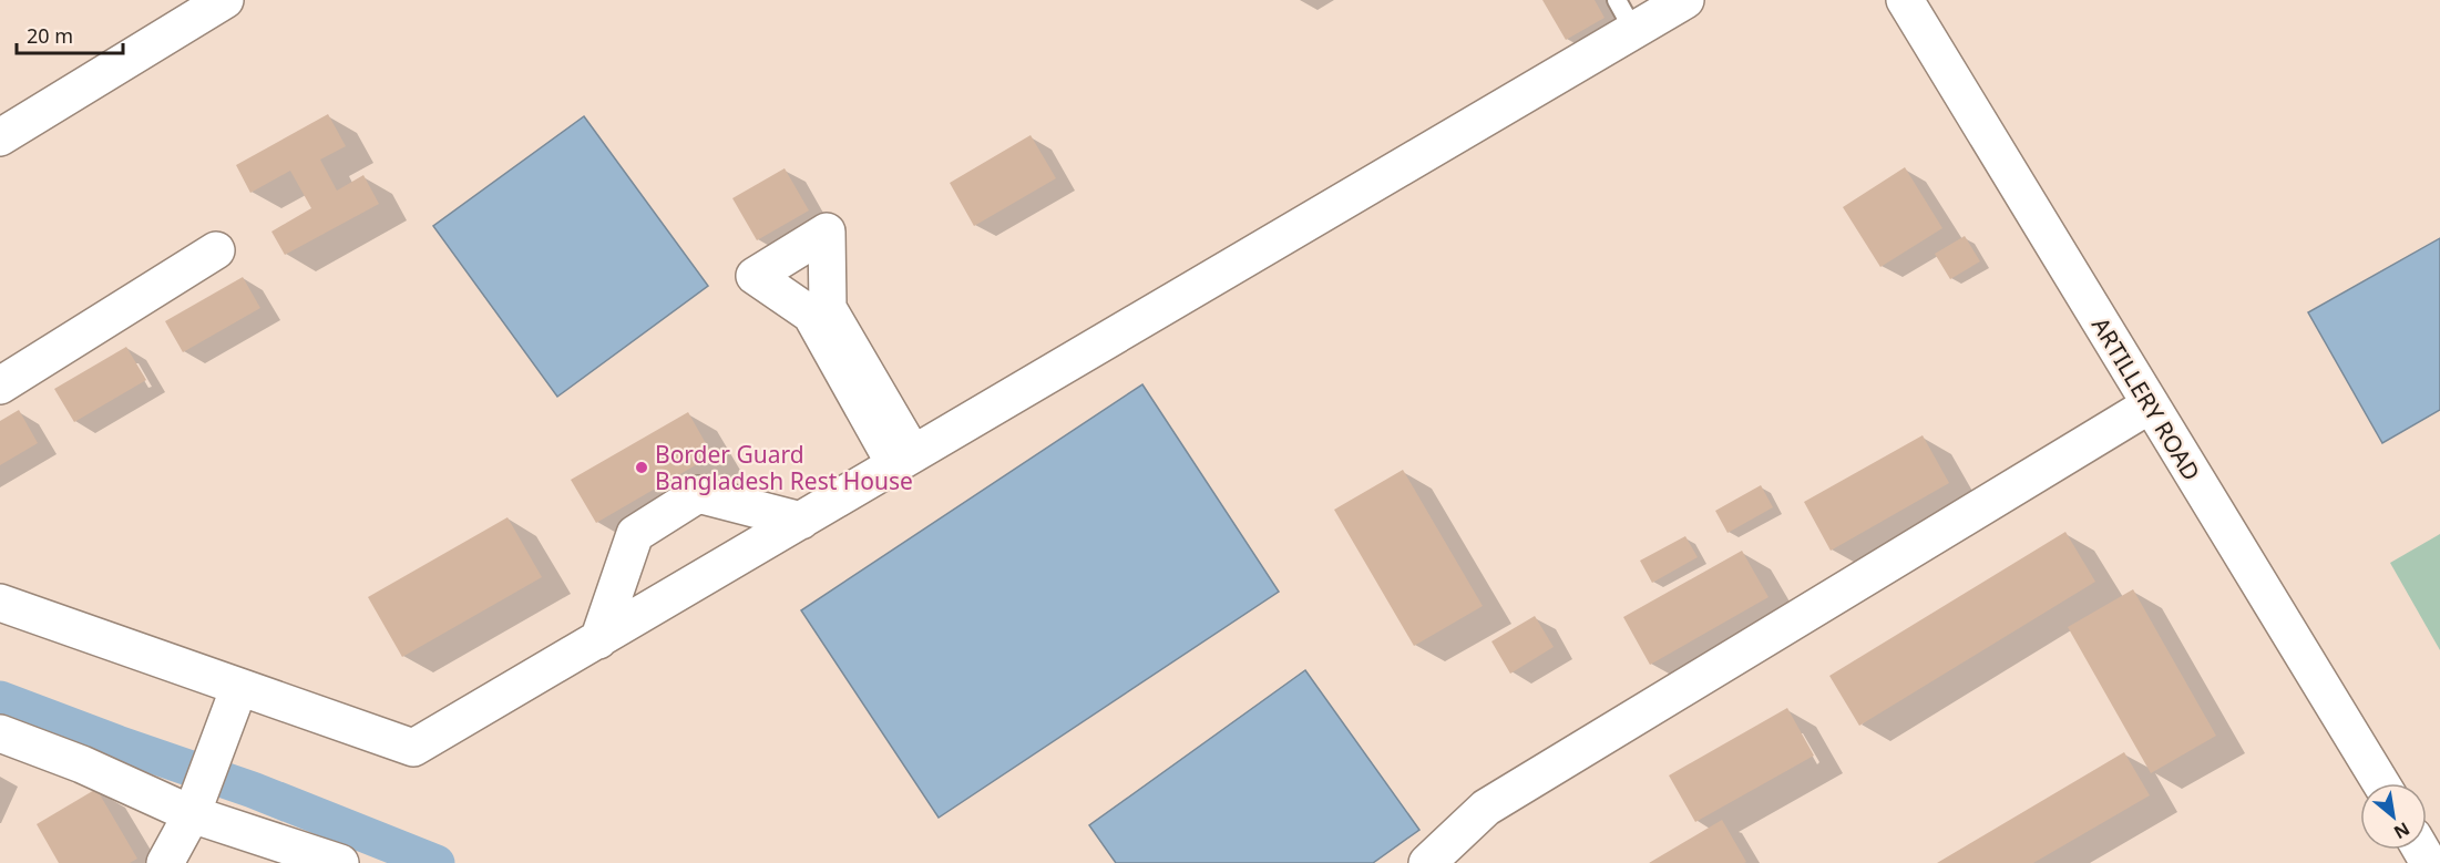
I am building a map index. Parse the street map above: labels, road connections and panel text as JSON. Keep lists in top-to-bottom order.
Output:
{
  "streets": {
    "street": ["ARTILLERY ROAD"]
  },
  "places": ["Border Guard Bangladesh Rest House"],
  "scale_bar": "20 m",
  "north": "bottom right"
}
